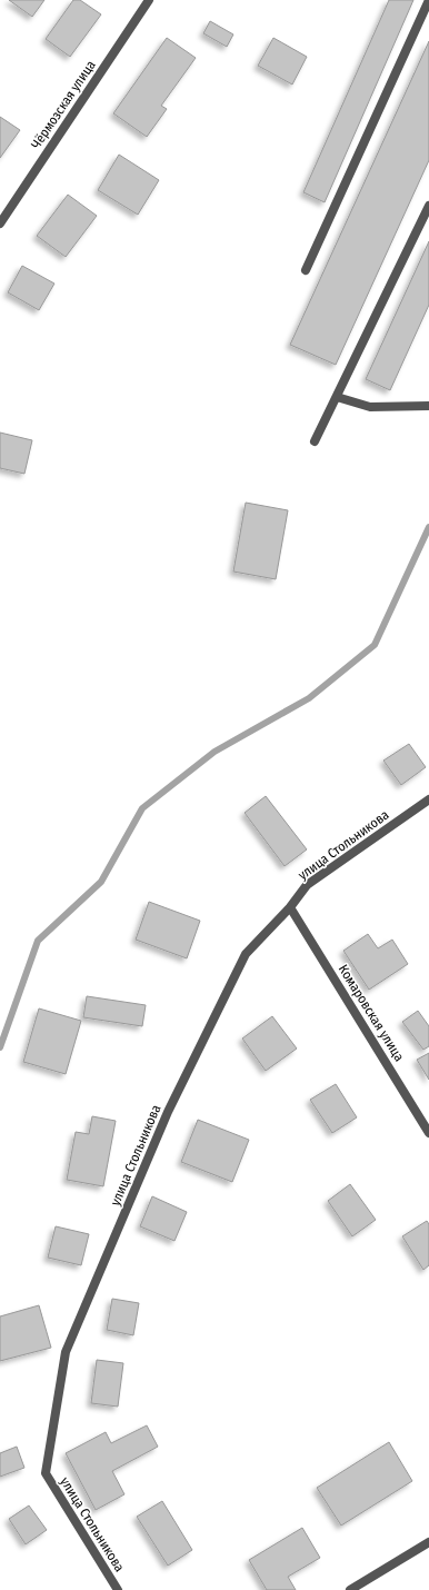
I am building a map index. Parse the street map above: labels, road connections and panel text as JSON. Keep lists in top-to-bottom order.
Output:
{
  "streets": {
    "street": ["Чёрмозская улица", "улица Стольникова", "Комаровская улица"]
  },
  "crossings": [
    ["улица Стольникова", "Комаровская улица"]
  ]
}
